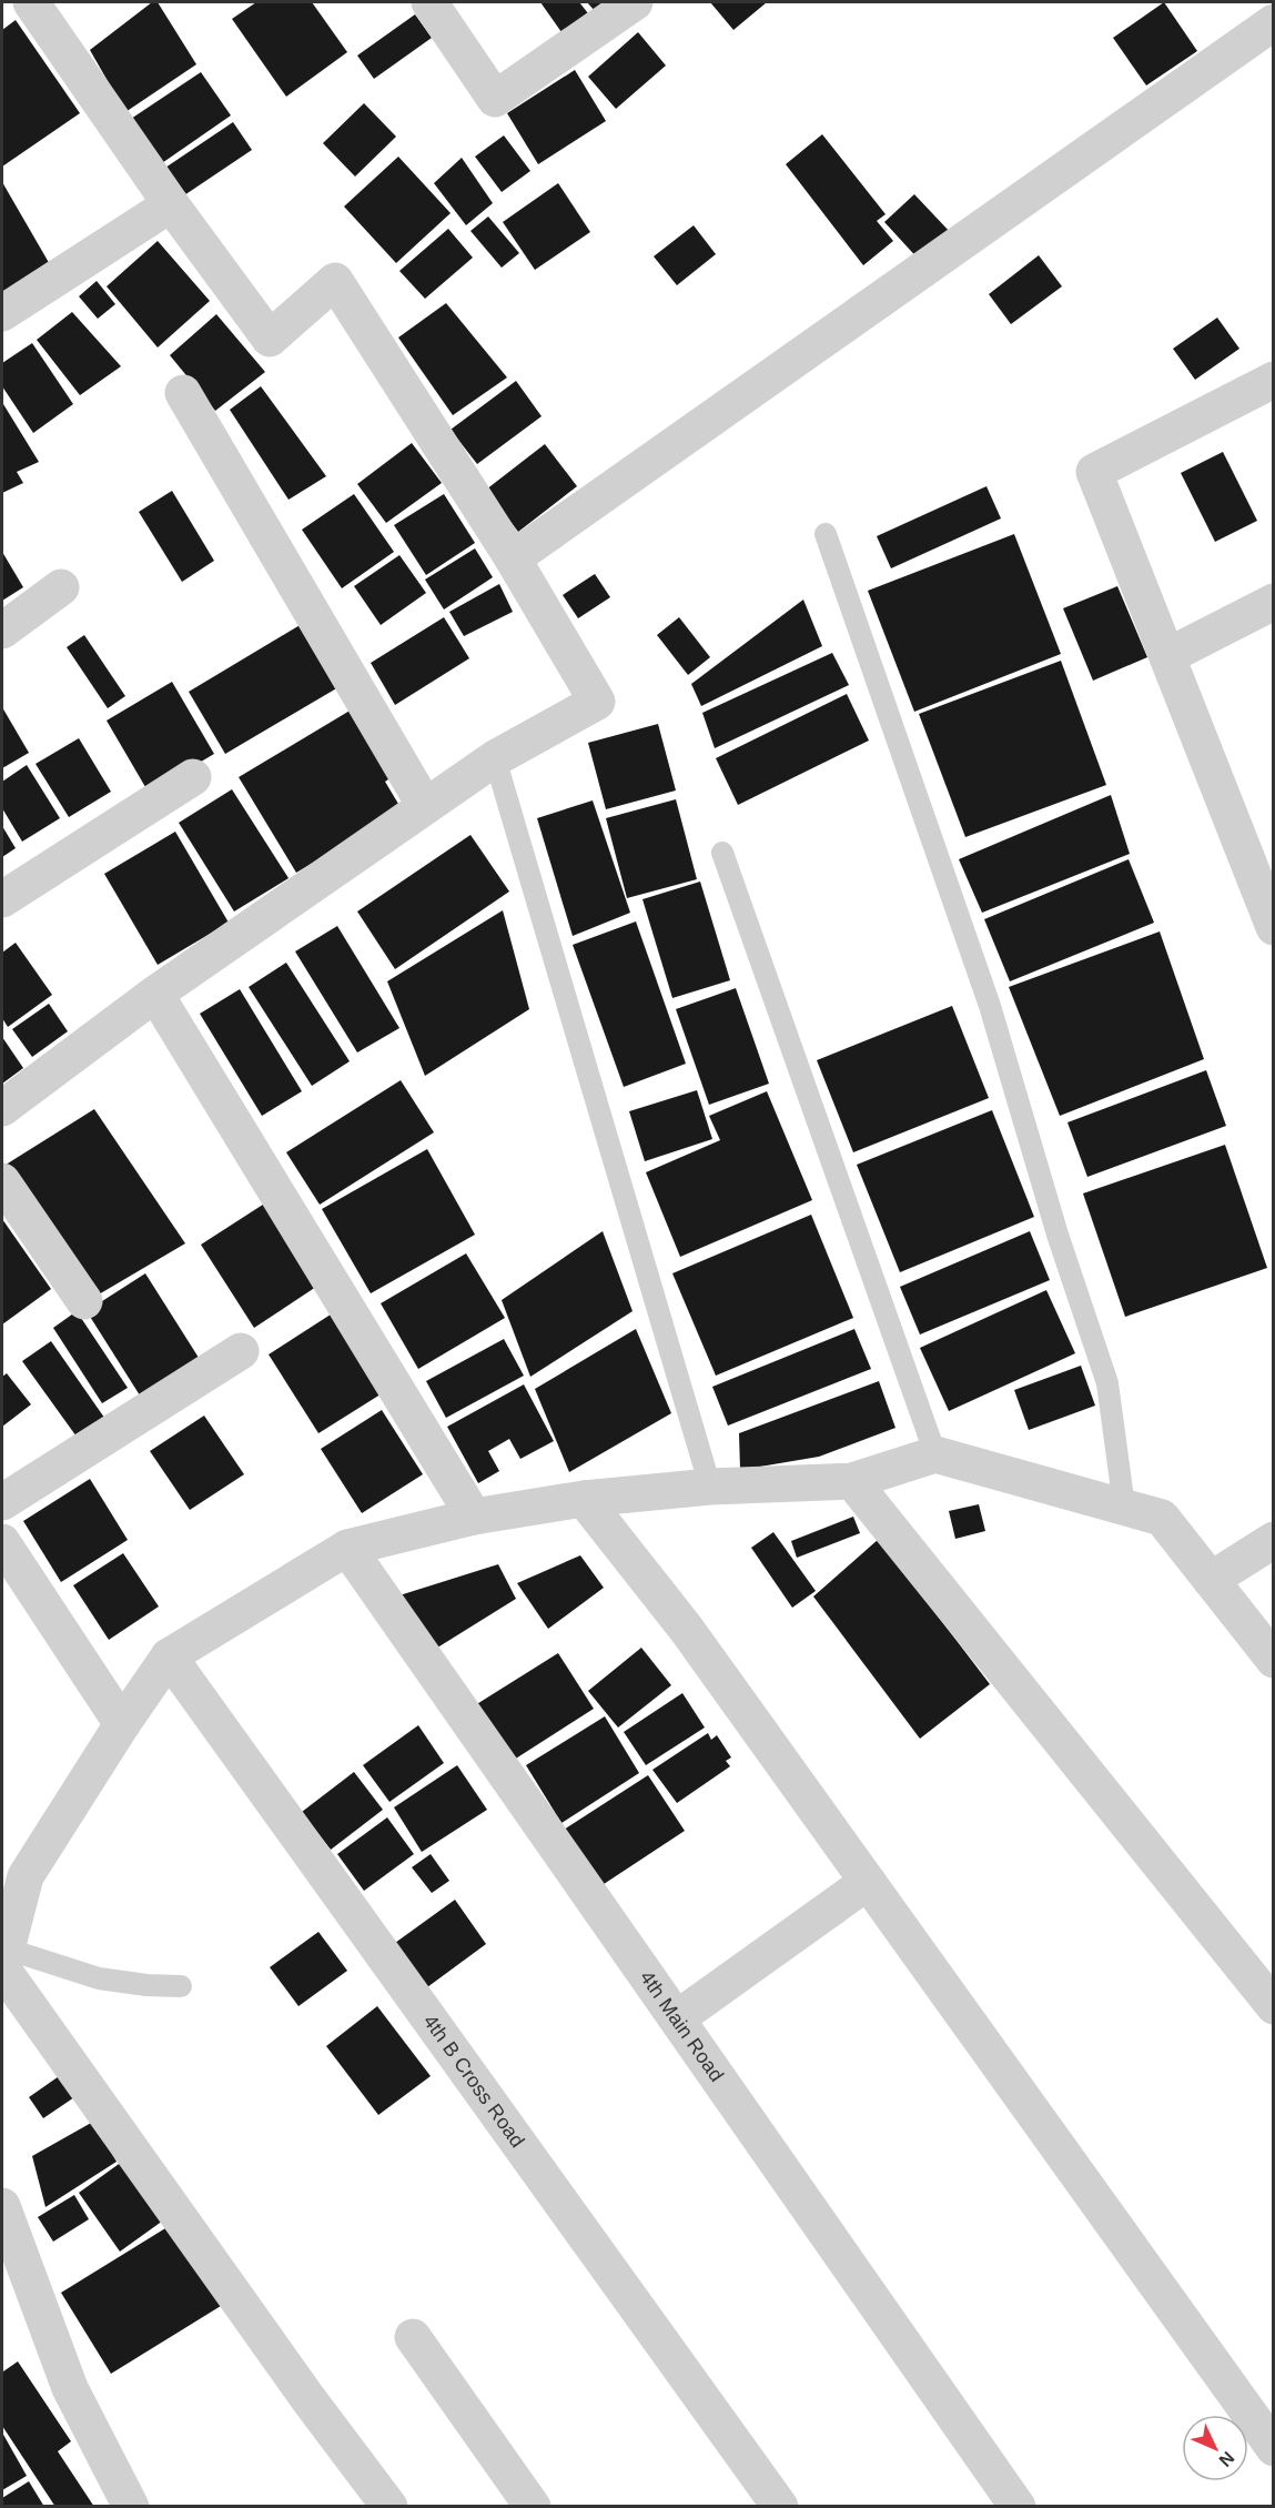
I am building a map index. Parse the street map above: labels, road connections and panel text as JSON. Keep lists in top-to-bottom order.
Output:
{
  "streets": {
    "street": ["4th Main Road", "4th B Cross Road"]
  },
  "north": "bottom right"
}
